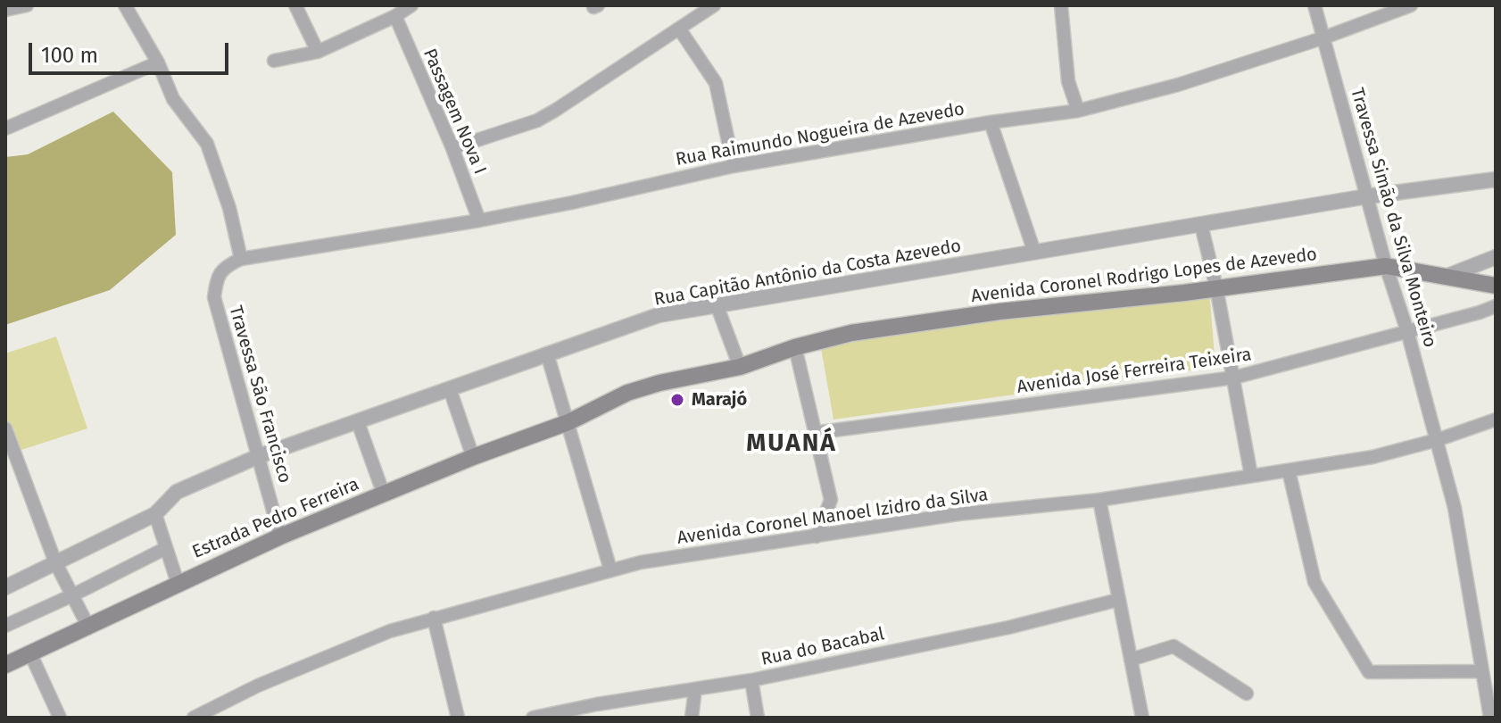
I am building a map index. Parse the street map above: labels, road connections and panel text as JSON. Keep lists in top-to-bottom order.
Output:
{
  "streets": {
    "main road": ["Avenida Coronel Rodrigo Lopes de Azevedo", "Estrada Pedro Ferreira"],
    "street": [
      "Passagem Nova I",
      "Rua Raimundo Nogueira de Azevedo",
      "Travessa Simão da Silva Monteiro",
      "Rua Capitão Antônio da Costa Azevedo",
      "Avenida José Ferreira Teixeira",
      "Travessa São Francisco",
      "Avenida Coronel Manoel Izidro da Silva",
      "Rua do Bacabal"
    ]
  },
  "crossings": [
    ["Passagem Nova I", "Rua Raimundo Nogueira de Azevedo"],
    ["Rua Raimundo Nogueira de Azevedo", "Travessa Simão da Silva Monteiro"],
    ["Rua Raimundo Nogueira de Azevedo", "Travessa São Francisco"],
    ["Travessa Simão da Silva Monteiro", "Rua Capitão Antônio da Costa Azevedo"],
    ["Travessa Simão da Silva Monteiro", "Avenida Coronel Rodrigo Lopes de Azevedo"],
    ["Travessa Simão da Silva Monteiro", "Avenida José Ferreira Teixeira"],
    ["Travessa Simão da Silva Monteiro", "Avenida Coronel Manoel Izidro da Silva"],
    ["Rua Capitão Antônio da Costa Azevedo", "Travessa São Francisco"],
    ["Avenida Coronel Rodrigo Lopes de Azevedo", "Estrada Pedro Ferreira"],
    ["Travessa São Francisco", "Estrada Pedro Ferreira"]
  ],
  "districts": ["MUANÁ"],
  "places": ["Marajó"],
  "scale_bar": "100 m"
}
